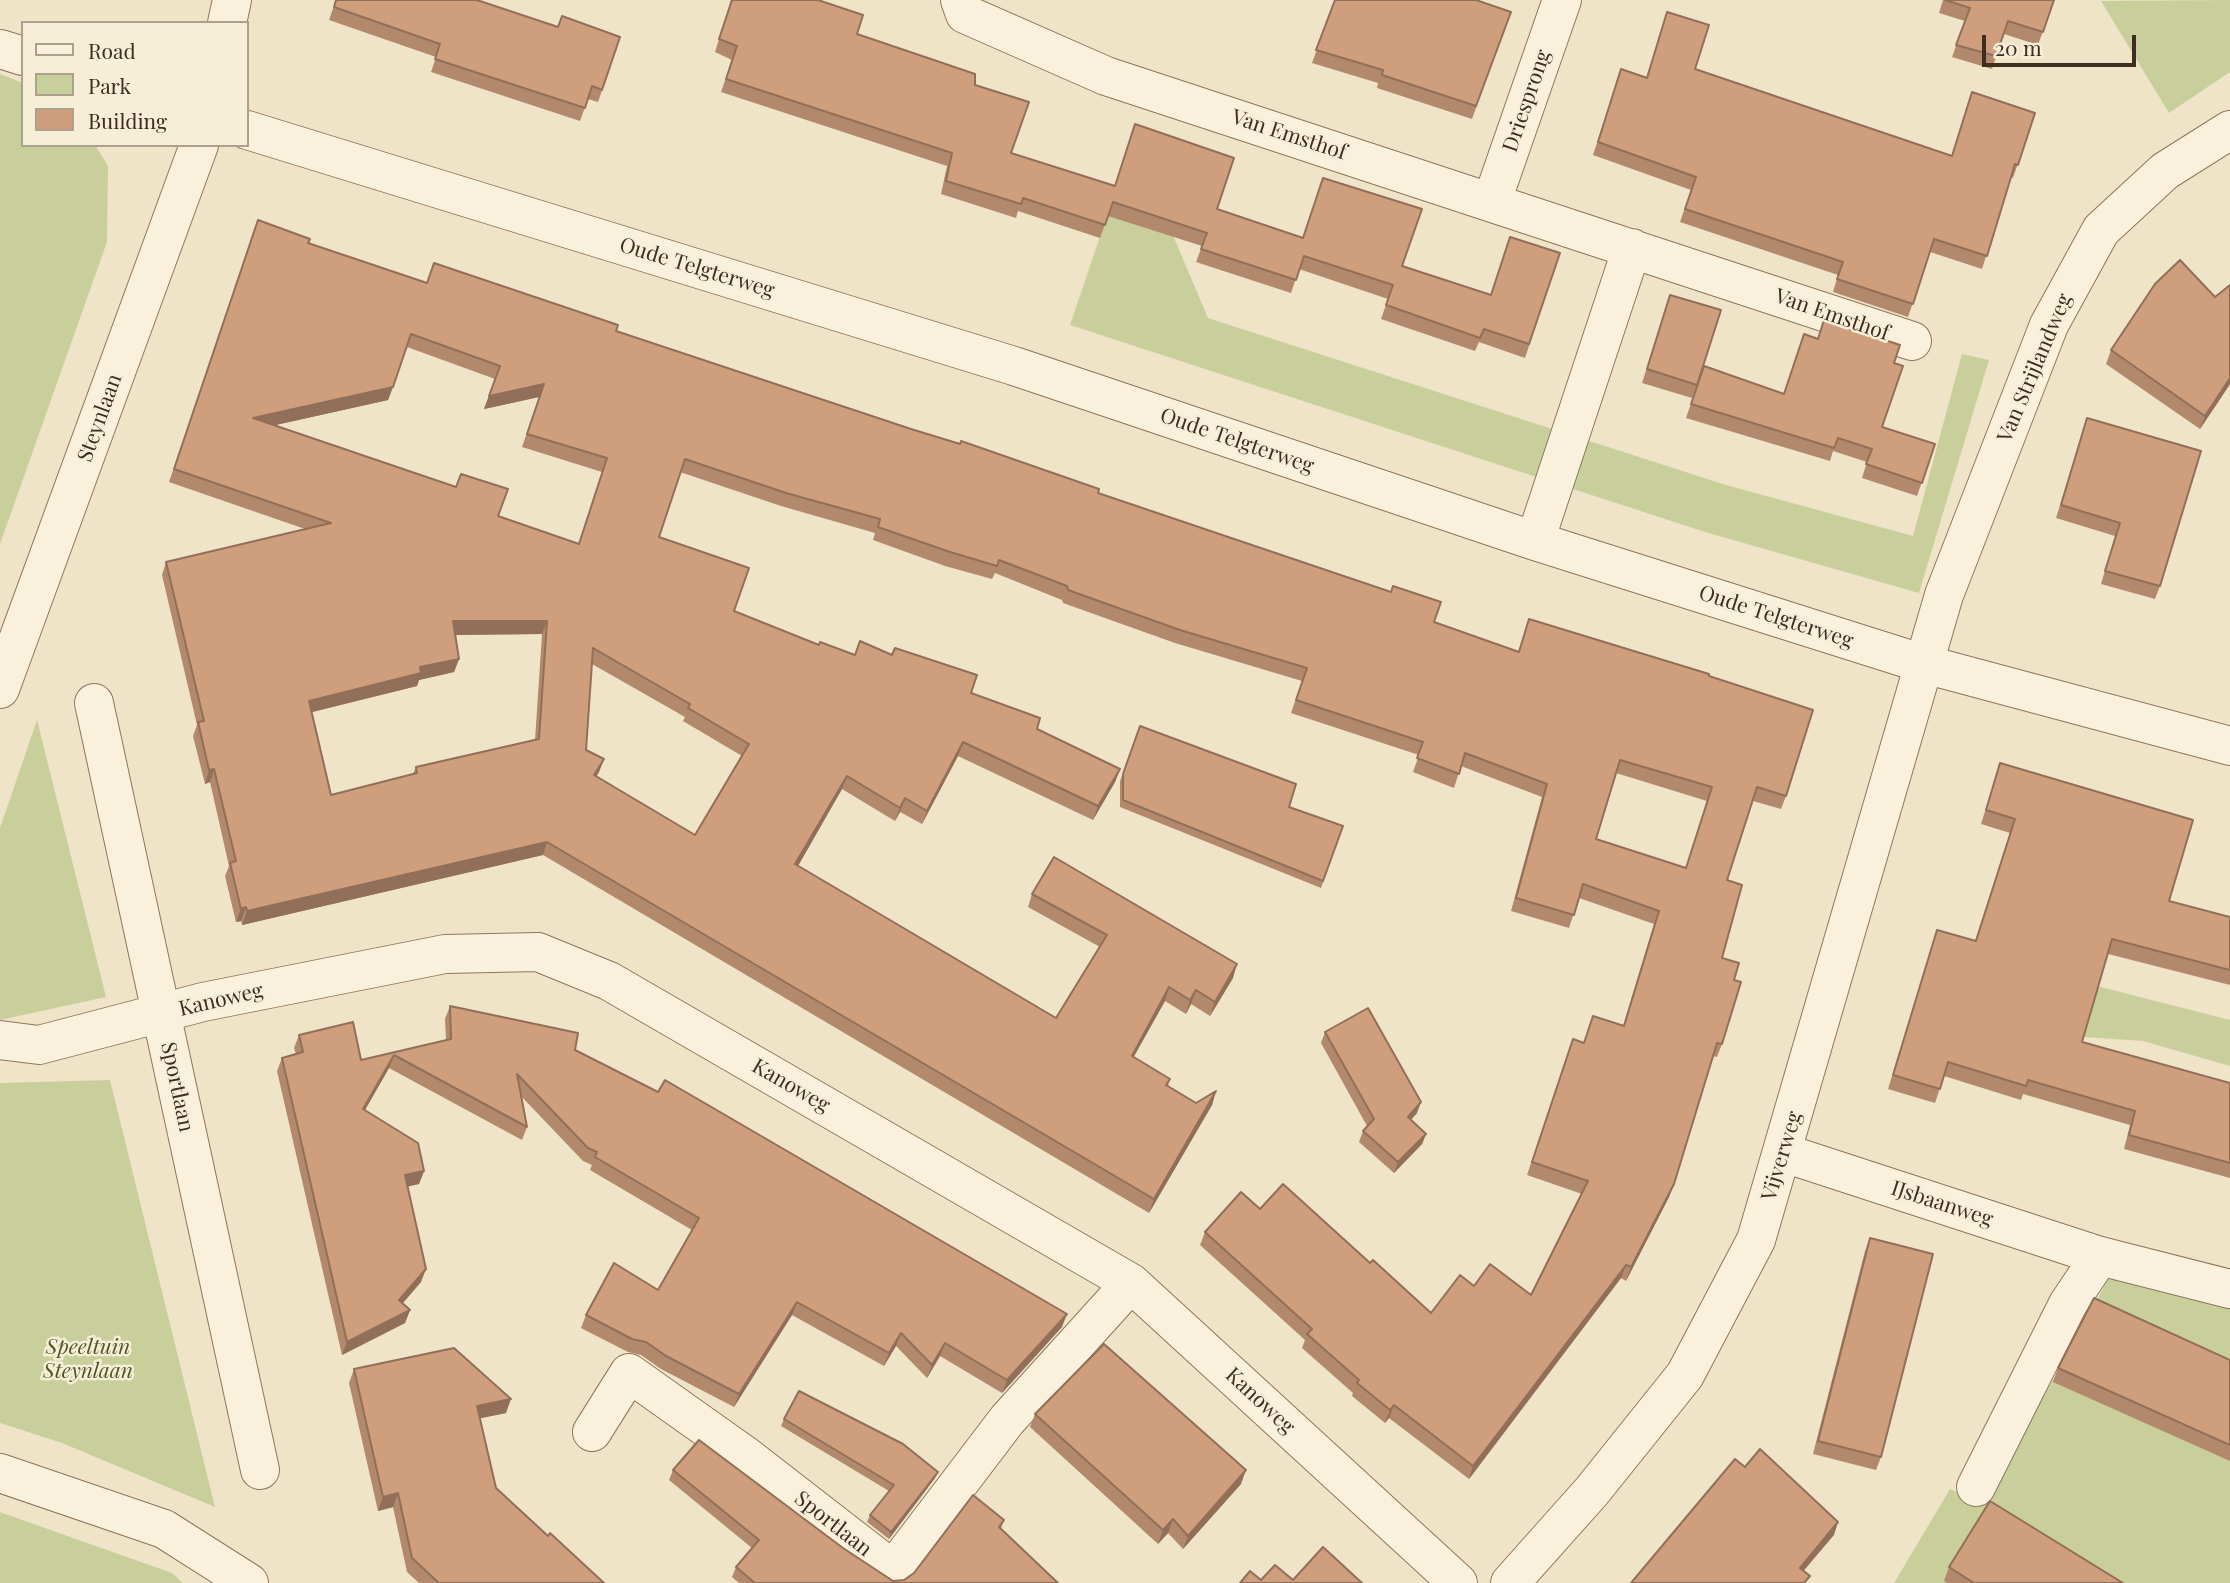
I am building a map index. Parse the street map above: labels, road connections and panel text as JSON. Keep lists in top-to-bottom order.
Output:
{
  "streets": {
    "street": [
      "Driesprong",
      "Van Emsthof",
      "Oude Telgterweg",
      "Van Strijlandweg",
      "Steynlaan",
      "Kanoweg",
      "Sportlaan",
      "Vijverweg",
      "IJsbaanweg"
    ]
  },
  "crossings": [
    ["Driesprong", "Van Emsthof"],
    ["Oude Telgterweg", "Van Strijlandweg"],
    ["Oude Telgterweg", "Vijverweg"],
    ["Van Strijlandweg", "Vijverweg"],
    ["Kanoweg", "Sportlaan"],
    ["Vijverweg", "IJsbaanweg"]
  ],
  "parks": ["Speeltuin Steynlaan"],
  "legend": ["Road", "Park", "Building"],
  "scale_bar": "20 m"
}
